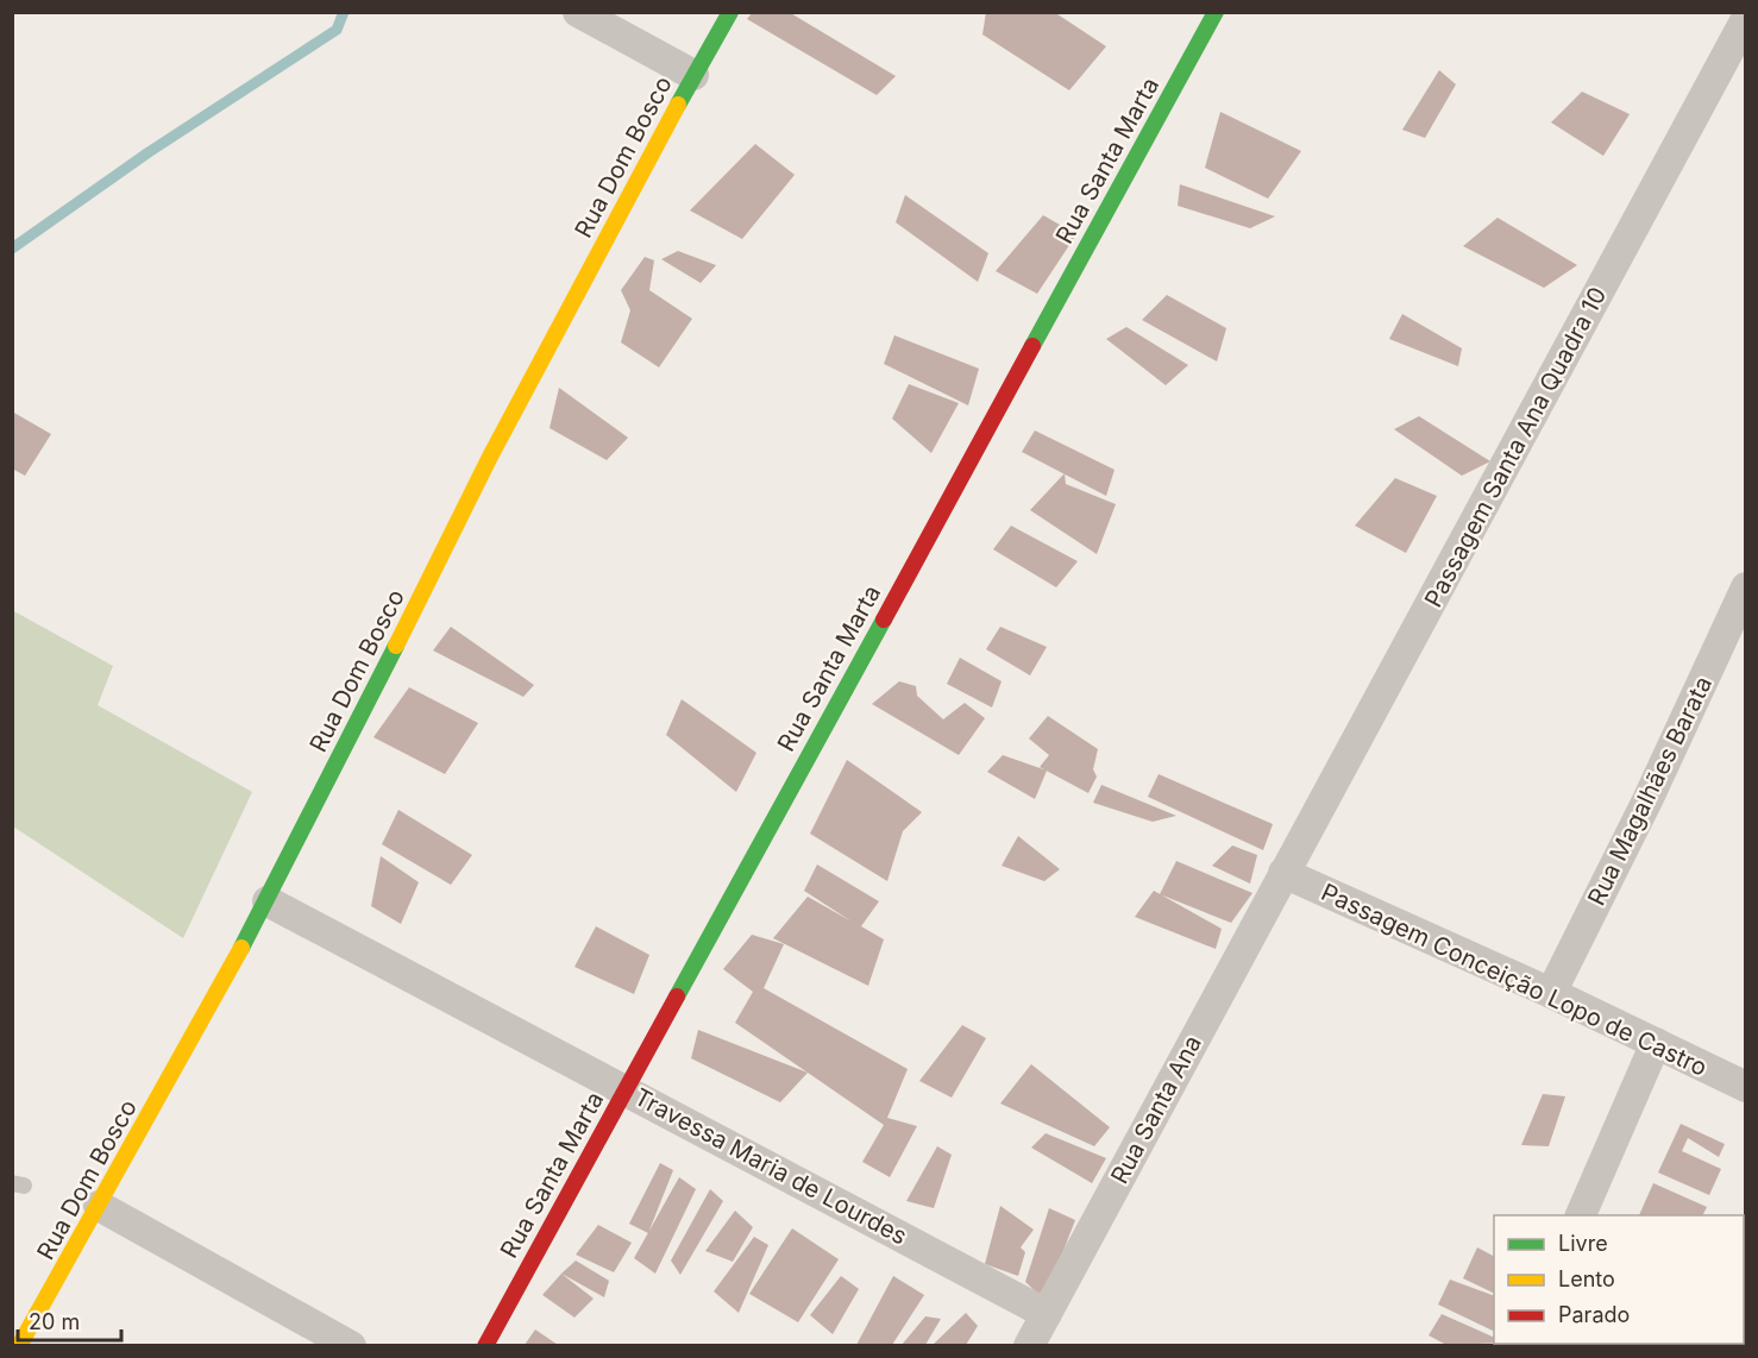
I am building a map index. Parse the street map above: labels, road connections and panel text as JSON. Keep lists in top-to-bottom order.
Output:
{
  "streets": {
    "street": [
      "Rua Dom Bosco",
      "Rua Santa Marta",
      "Passagem Santa Ana Quadra 10",
      "Rua Magalhães Barata",
      "Passagem Conceição Lopo de Castro",
      "Rua Santa Ana",
      "Travessa Maria de Lourdes"
    ]
  },
  "crossings": [
    ["Rua Dom Bosco", "Travessa Maria de Lourdes"],
    ["Rua Santa Marta", "Travessa Maria de Lourdes"],
    ["Passagem Santa Ana Quadra 10", "Passagem Conceição Lopo de Castro"],
    ["Passagem Santa Ana Quadra 10", "Rua Santa Ana"],
    ["Rua Magalhães Barata", "Passagem Conceição Lopo de Castro"],
    ["Passagem Conceição Lopo de Castro", "Rua Santa Ana"],
    ["Rua Santa Ana", "Travessa Maria de Lourdes"]
  ],
  "legend": ["Livre", "Lento", "Parado"],
  "scale_bar": "20 m"
}
